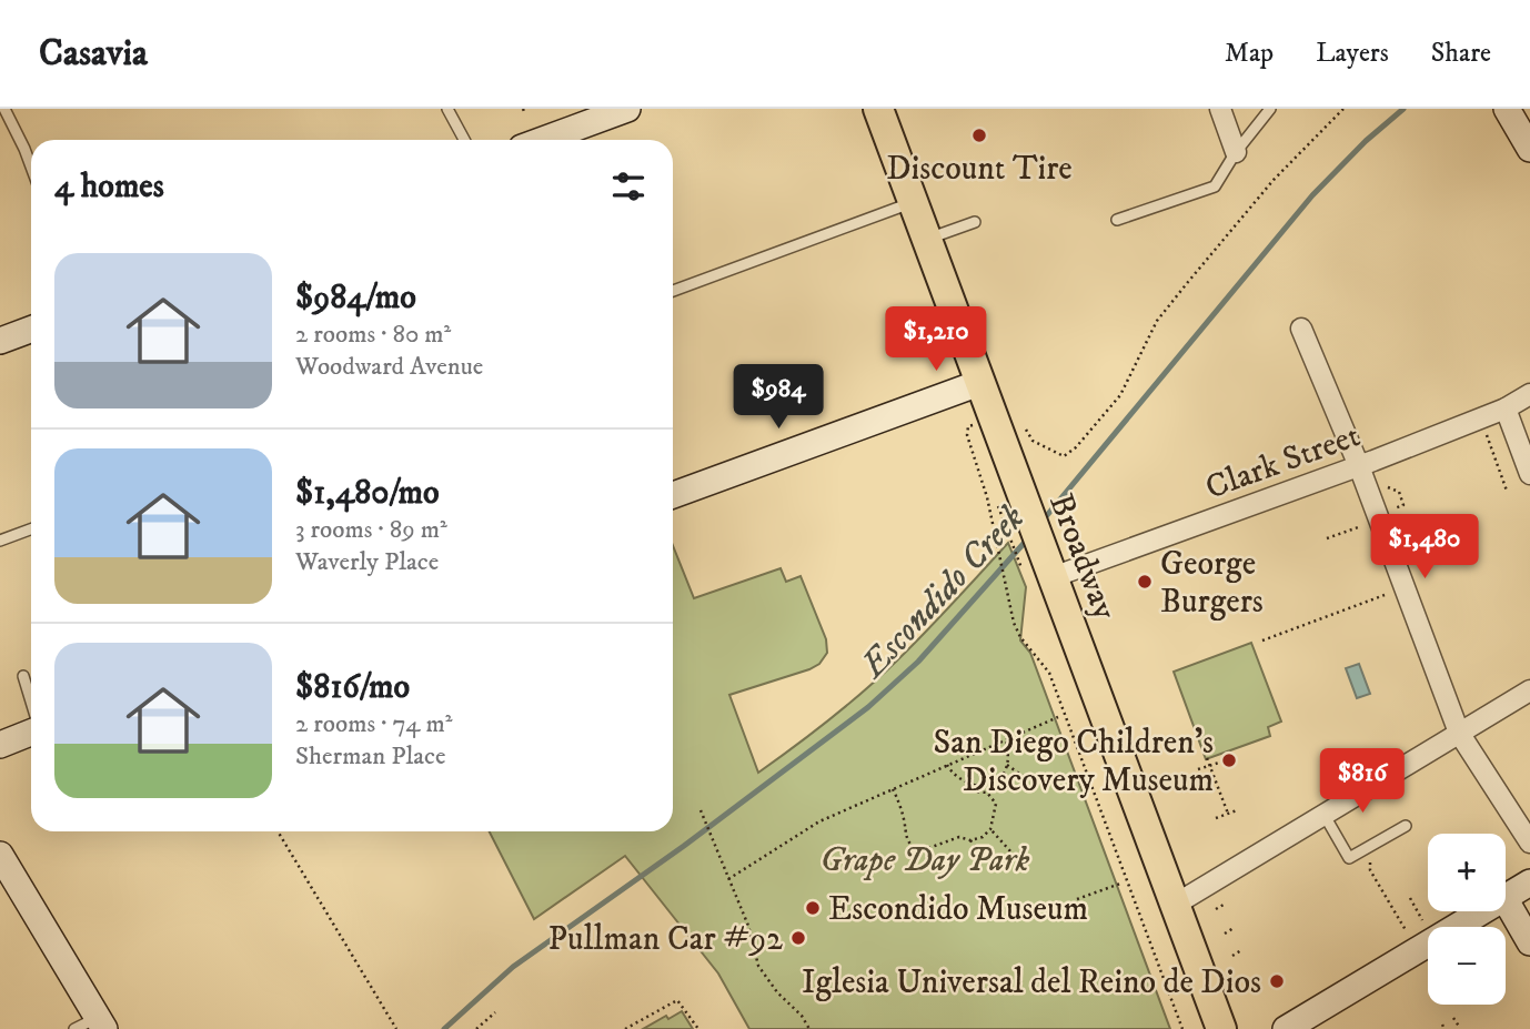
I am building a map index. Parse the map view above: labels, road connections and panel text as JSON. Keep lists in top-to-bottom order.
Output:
{
  "streets": {
    "main road": ["Broadway"],
    "street": ["Clark Street"]
  },
  "crossings": [
    ["Clark Street", "Broadway"]
  ],
  "water": ["Escondido Creek"],
  "parks": ["Grape Day Park"],
  "places": [
    "Discount Tire",
    "George Burgers",
    "San Diego Children's Discovery Museum",
    "Escondido Museum",
    "Pullman Car #92",
    "Iglesia Universal del Reino de Dios"
  ],
  "page": {
    "header": "Casavia",
    "nav": ["Map", "Layers", "Share"],
    "heading": "4 homes",
    "list": [
      {
        "name": "$984/mo",
        "note": "2 rooms · 80 m² · Woodward Avenue"
      },
      {
        "name": "$1,480/mo",
        "note": "3 rooms · 89 m² · Waverly Place"
      },
      {
        "name": "$816/mo",
        "note": "2 rooms · 74 m² · Sherman Place"
      }
    ],
    "price": [
      "$1,210",
      "$984",
      "$1,480",
      "$816"
    ],
    "map_buttons": ["+", "−"]
  }
}
